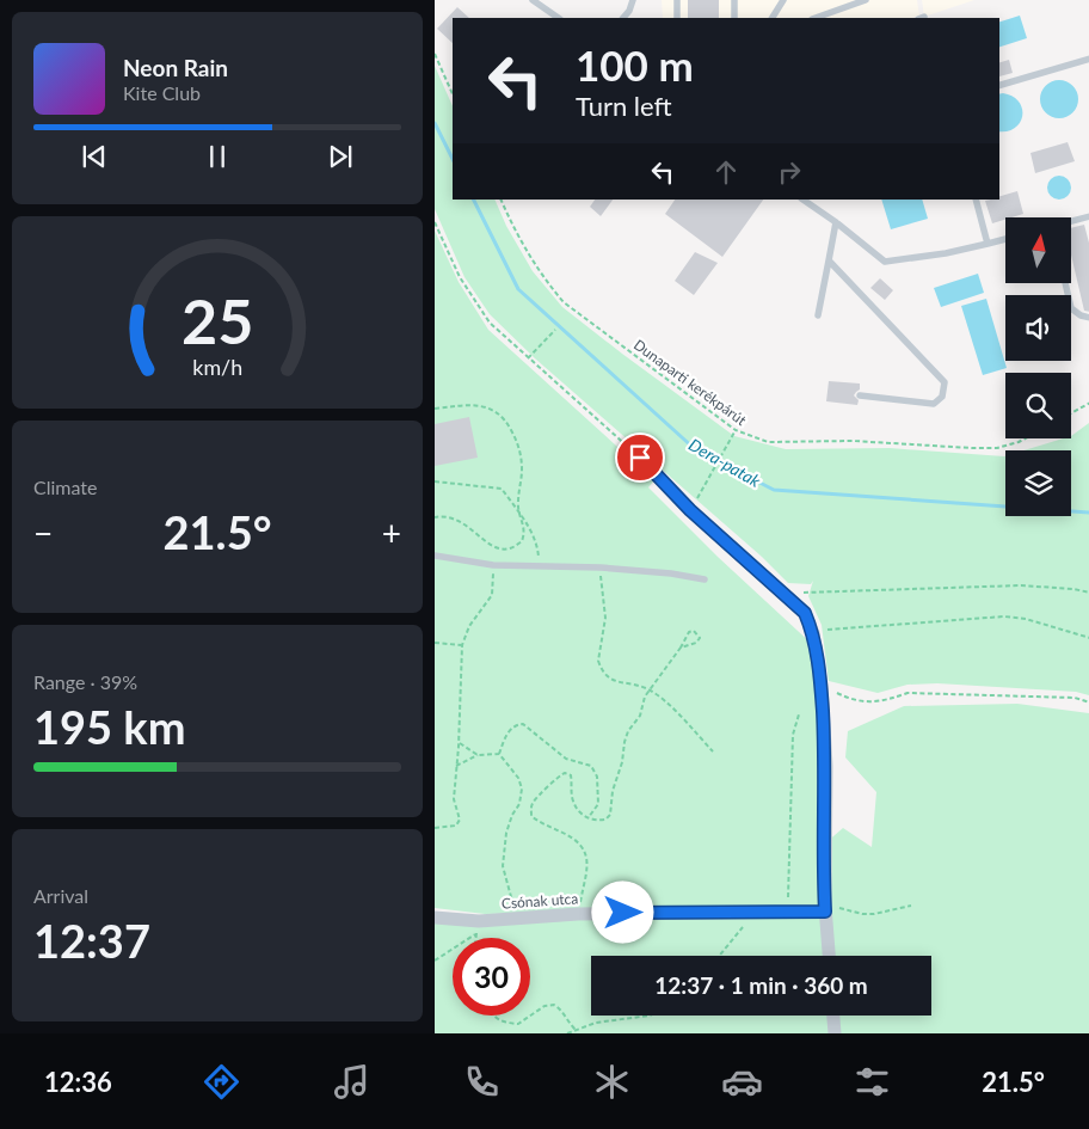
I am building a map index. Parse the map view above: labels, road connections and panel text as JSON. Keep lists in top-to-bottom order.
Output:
{
  "streets": {
    "street": ["Csónak utca"],
    "path": ["Dunaparti kerékpárút"]
  },
  "water": ["Dera-patak"],
  "north": "top",
  "page": {
    "turn": ["100 m", "Turn left"],
    "song": ["Neon Rain", "Kite Club"],
    "tile": [
      "Climate",
      ["Range · 39%", "195 km"],
      ["Arrival", "12:37"]
    ],
    "heat": ["−", "21.5°", "+"],
    "limit": "30",
    "trip": "12:37 · 1 min · 360 m",
    "tabs": ["12:36", "21.5°"],
    "gauge": ["25", "km/h"]
  }
}
